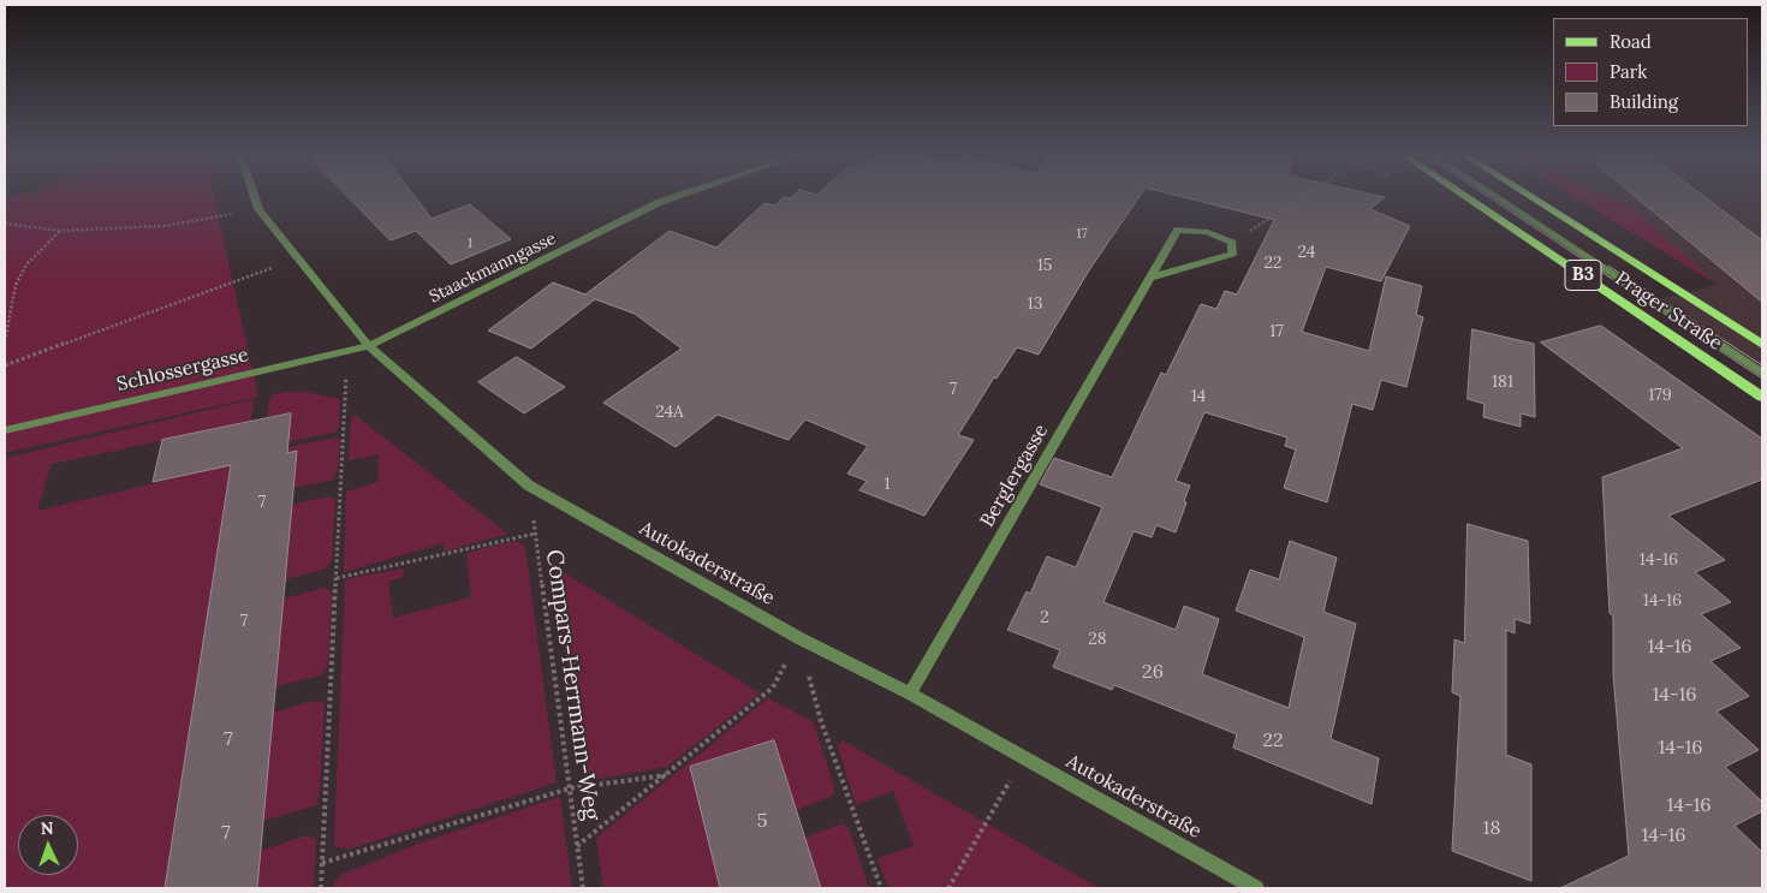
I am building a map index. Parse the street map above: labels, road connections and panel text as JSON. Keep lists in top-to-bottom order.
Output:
{
  "streets": {
    "main road": ["B3", "Prager Straße"],
    "street": [
      "Staackmanngasse",
      "Schlossergasse",
      "Berglergasse",
      "Autokaderstraße"
    ],
    "path": ["Compars-Herrmann-Weg"]
  },
  "crossings": [
    ["Staackmanngasse", "Schlossergasse"],
    ["Staackmanngasse", "Autokaderstraße"],
    ["Schlossergasse", "Autokaderstraße"],
    ["Berglergasse", "Autokaderstraße"],
    ["Autokaderstraße", "Compars-Herrmann-Weg"]
  ],
  "house_numbers": [
    "17",
    "1",
    "24",
    "22",
    "15",
    "13",
    "17",
    "181",
    "7",
    "179",
    "14",
    "24A",
    "1",
    "7",
    "14-16",
    "14-16",
    "2",
    "7",
    "28",
    "14-16",
    "26",
    "14-16",
    "7",
    "22",
    "14-16",
    "14-16",
    "5",
    "18",
    "7",
    "14-16"
  ],
  "legend": ["Road", "Park", "Building"],
  "north": "top"
}
